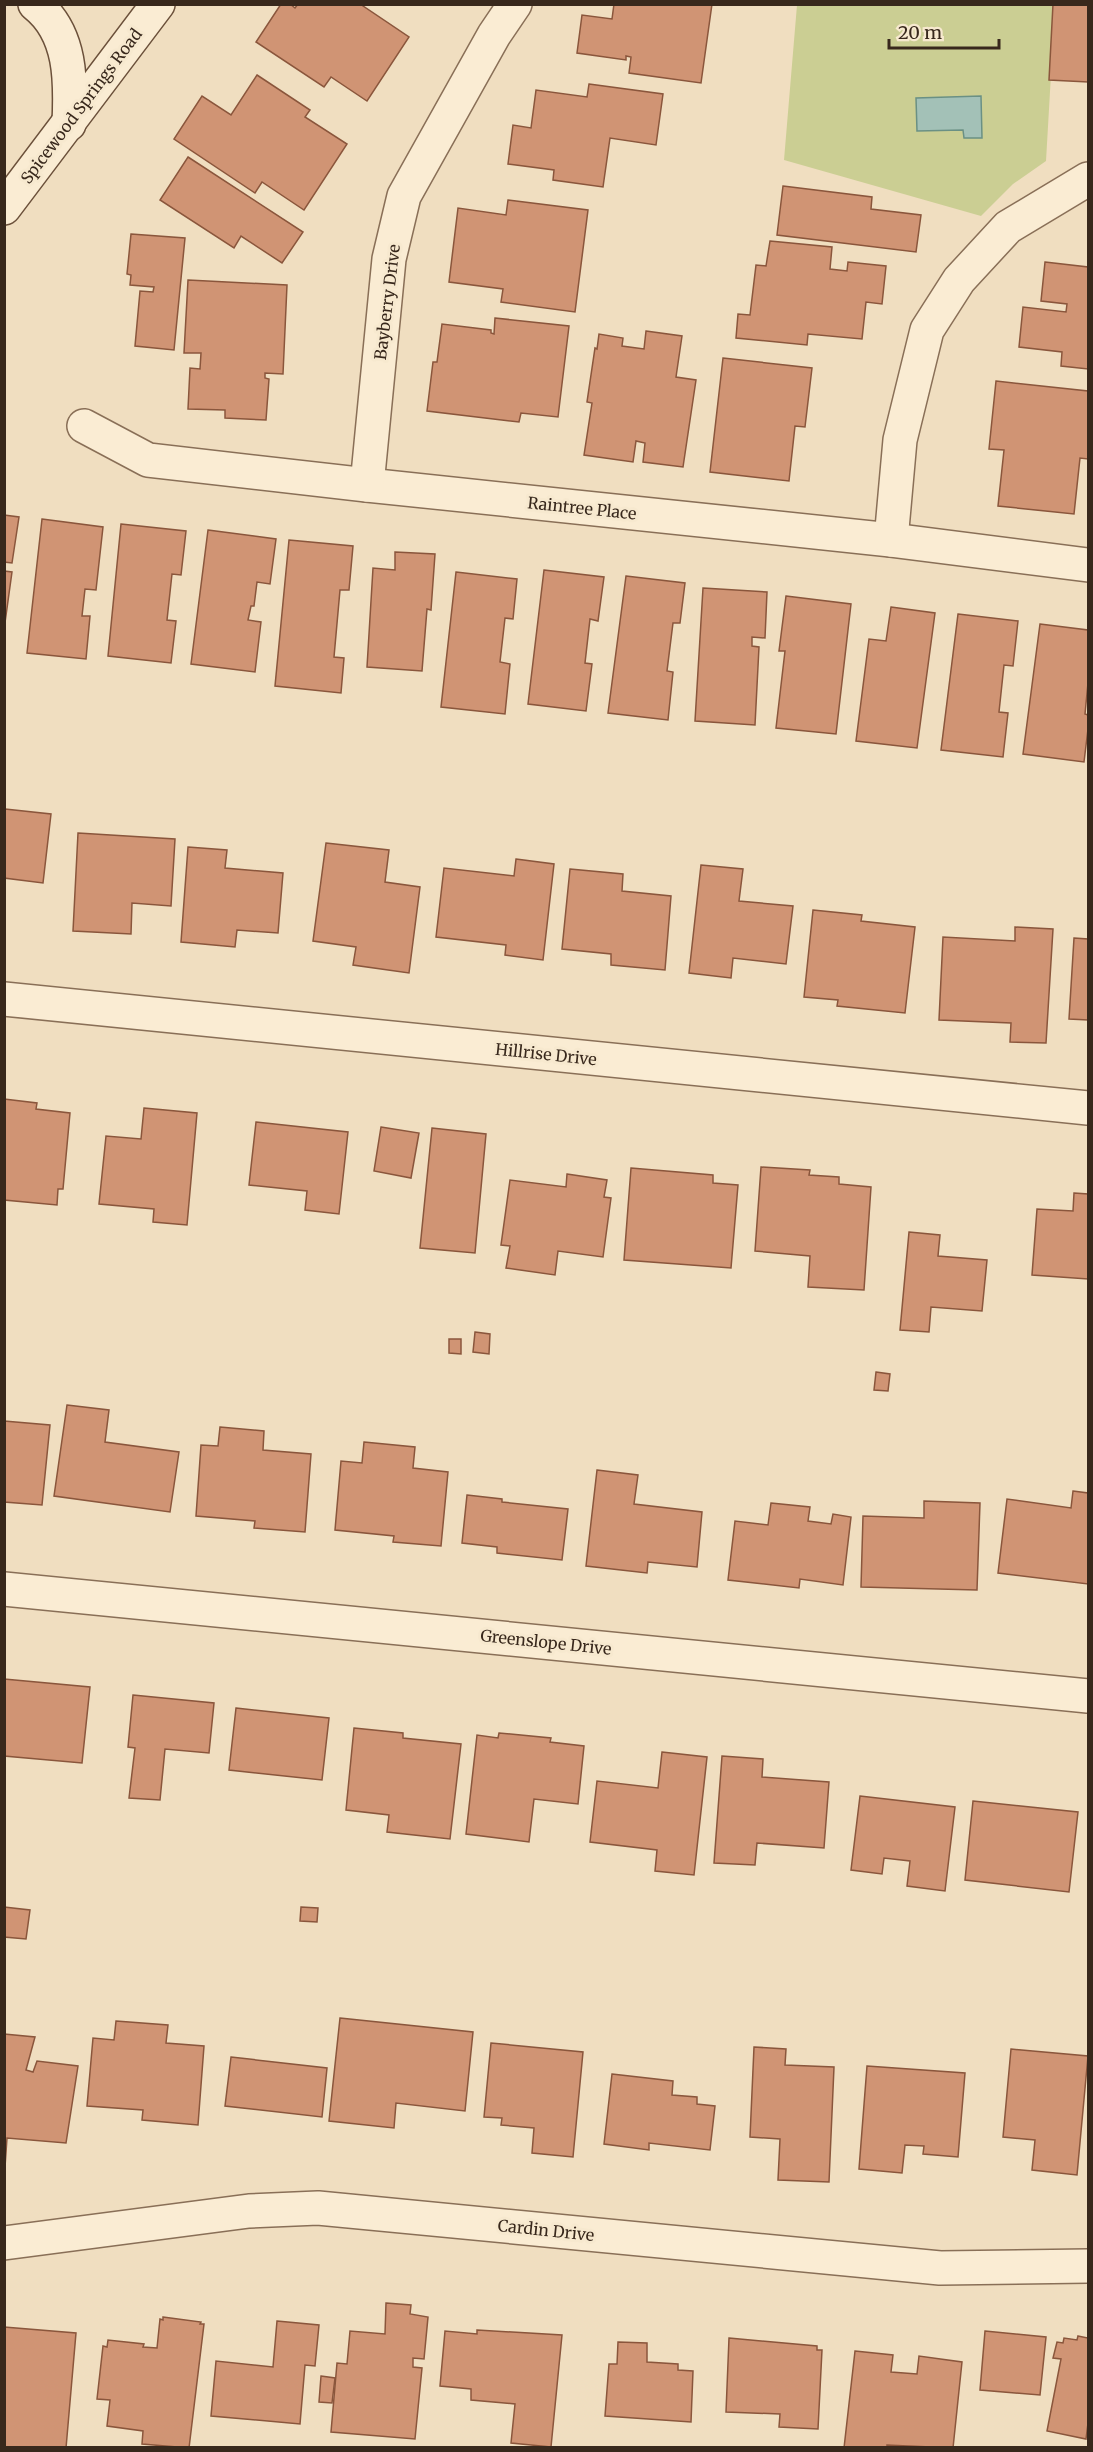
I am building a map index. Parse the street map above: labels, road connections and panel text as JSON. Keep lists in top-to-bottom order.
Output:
{
  "streets": {
    "street": [
      "Spicewood Springs Road",
      "Bayberry Drive",
      "Raintree Place",
      "Hillrise Drive",
      "Greenslope Drive",
      "Cardin Drive"
    ]
  },
  "crossings": [
    ["Bayberry Drive", "Raintree Place"]
  ],
  "scale_bar": "20 m"
}
